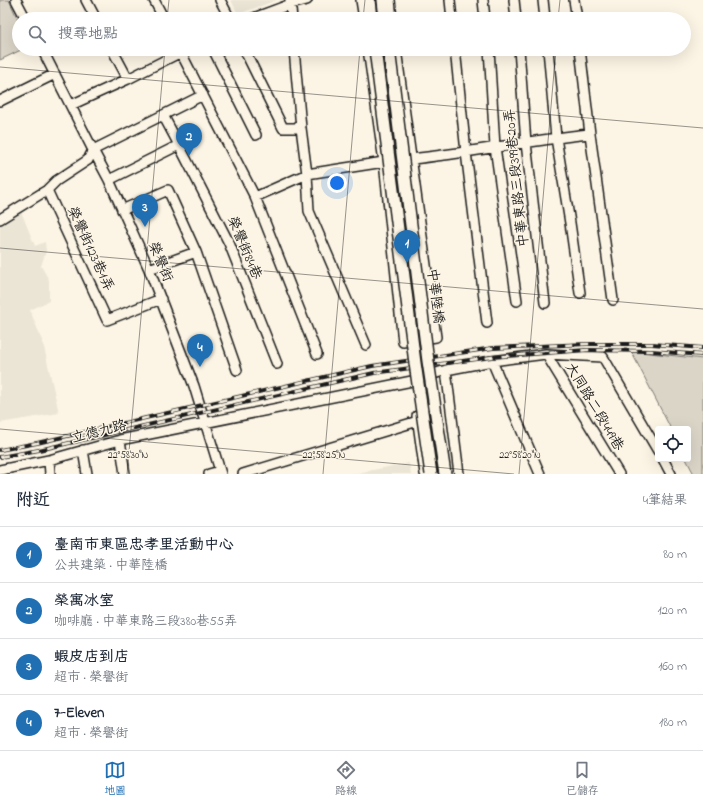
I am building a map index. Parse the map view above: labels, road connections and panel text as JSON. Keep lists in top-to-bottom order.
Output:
{
  "streets": {
    "main road": ["中華陸橋"],
    "street": [
      "中華東路三段399巷20弄",
      "榮譽街84巷",
      "榮譽街123巷1弄",
      "榮譽街",
      "大同路二段449巷",
      "立德九路"
    ]
  },
  "crossings": [
    ["榮譽街123巷1弄", "榮譽街"],
    ["榮譽街", "立德九路"],
    ["大同路二段449巷", "立德九路"]
  ],
  "page": {
    "search": "搜尋地點",
    "pins": [
      "2",
      "3",
      "1",
      "4"
    ],
    "heading": ["附近", "4筆結果"],
    "list": [
      {
        "mark": "1",
        "name": "臺南市東區忠孝里活動中心",
        "note": "公共建築 · 中華陸橋",
        "value": "80 m"
      },
      {
        "mark": "2",
        "name": "榮寓冰室",
        "note": "咖啡廳 · 中華東路三段380巷55弄",
        "value": "120 m"
      },
      {
        "mark": "3",
        "name": "蝦皮店到店",
        "note": "超市 · 榮譽街",
        "value": "160 m"
      },
      {
        "mark": "4",
        "name": "7-Eleven",
        "note": "超市 · 榮譽街",
        "value": "180 m"
      }
    ],
    "nav": ["地圖", "路線", "已儲存"]
  },
  "coordinates": ["22°58'30\"N", "22°58'25\"N", "22°58'20\"N"]
}
